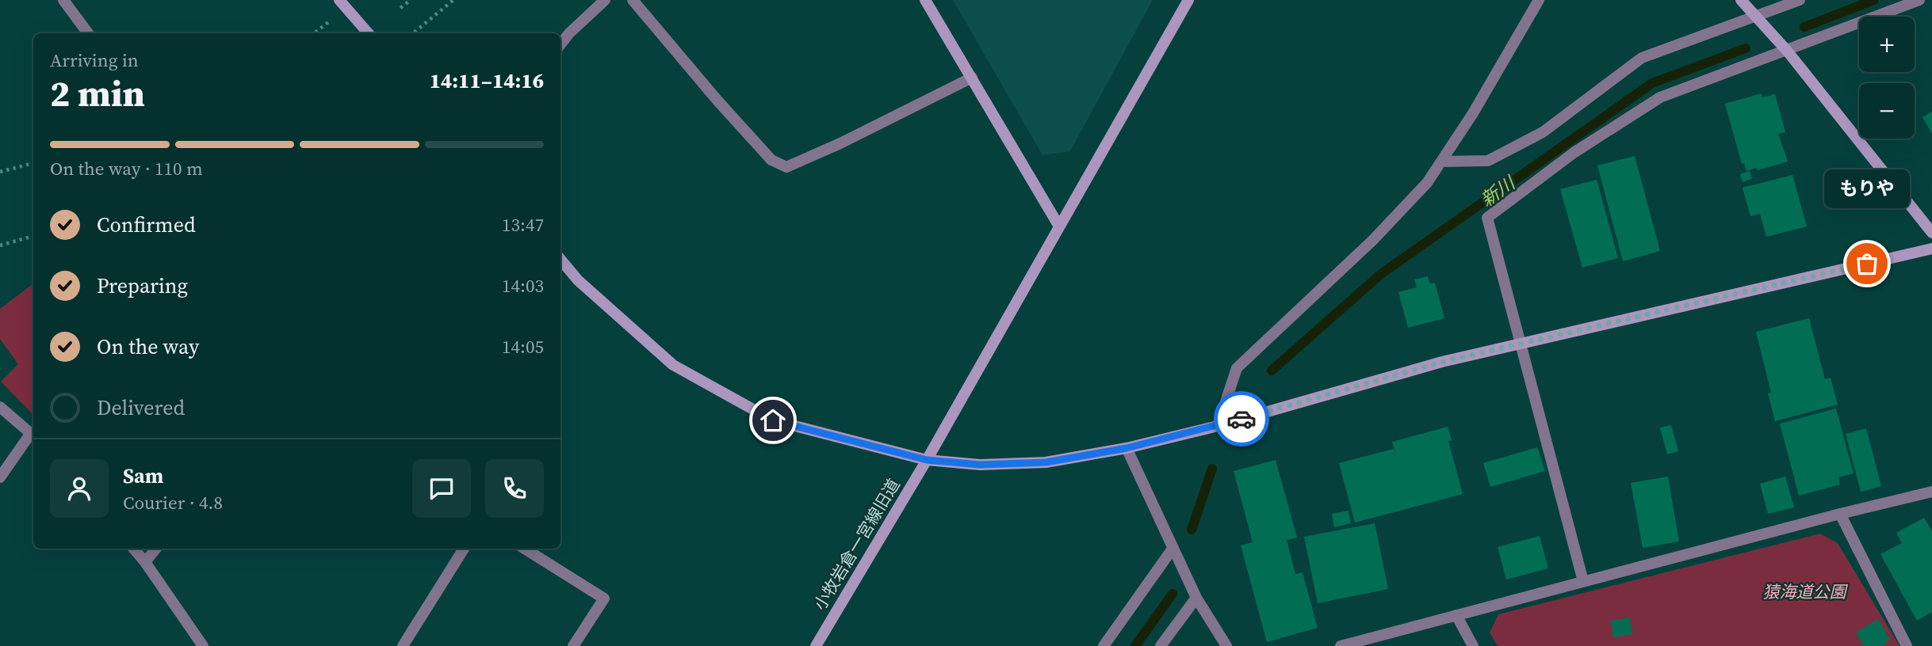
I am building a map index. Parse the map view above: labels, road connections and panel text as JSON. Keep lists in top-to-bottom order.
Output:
{
  "streets": {
    "street": ["小牧岩倉一宮線旧道"]
  },
  "water": ["新川"],
  "parks": ["猿海道公園"],
  "places": ["もりや"],
  "page": {
    "map_buttons": ["+", "−"],
    "heading": ["2 min", "Arriving in", "14:11–14:16"],
    "panel": ["Sam", "Courier · 4.8"],
    "bar": "On the way · 110 m",
    "bubble": "もりや",
    "list": [
      ["Confirmed", "13:47"],
      ["Preparing", "14:03"],
      ["On the way", "14:05"],
      "Delivered"
    ]
  }
}
